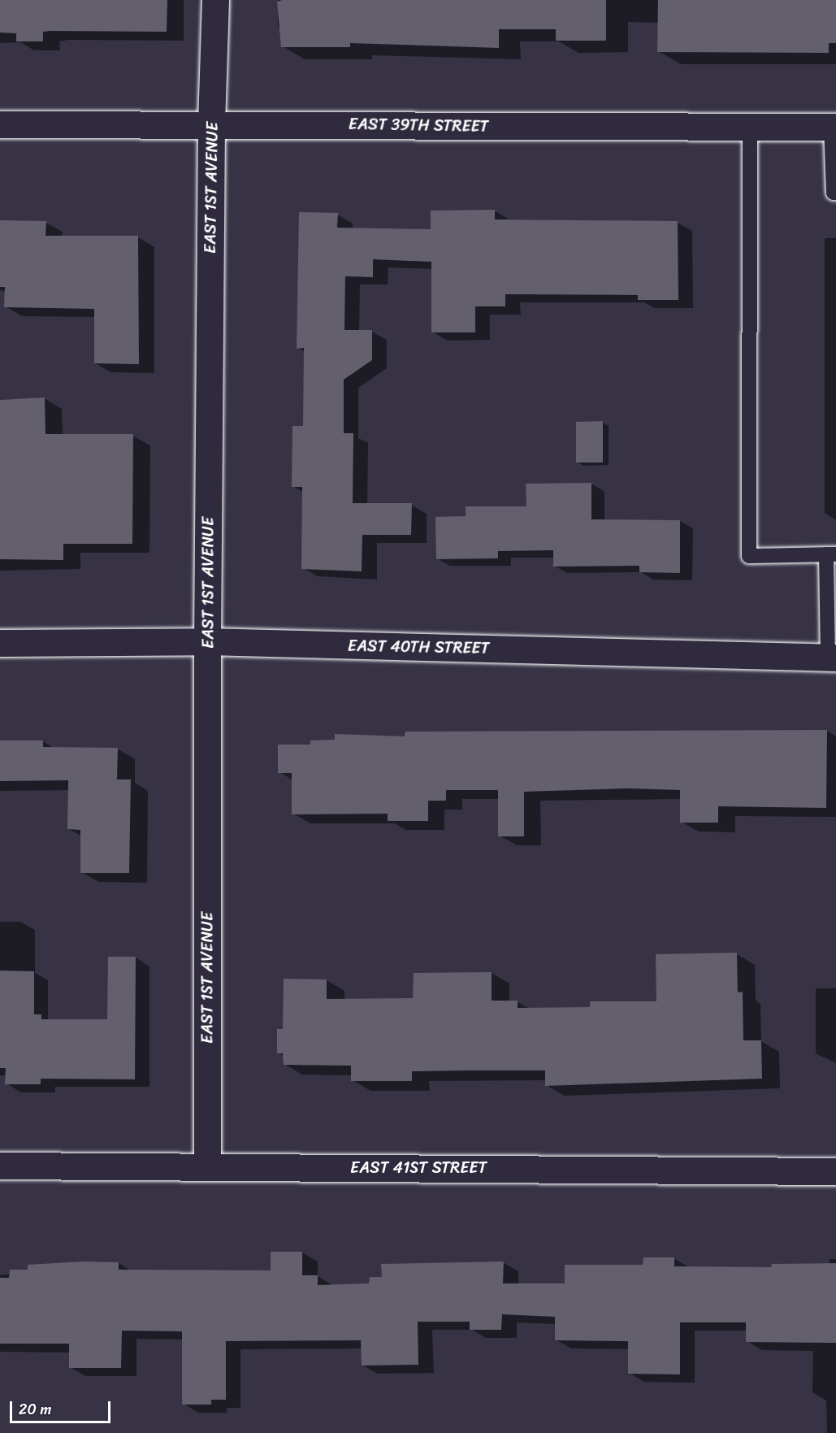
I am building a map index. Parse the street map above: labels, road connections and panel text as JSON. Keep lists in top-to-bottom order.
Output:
{
  "streets": {
    "street": [
      "EAST 39TH STREET",
      "EAST 1ST AVENUE",
      "EAST 40TH STREET",
      "EAST 41ST STREET"
    ]
  },
  "crossings": [
    ["EAST 39TH STREET", "EAST 1ST AVENUE"],
    ["EAST 1ST AVENUE", "EAST 40TH STREET"],
    ["EAST 1ST AVENUE", "EAST 41ST STREET"]
  ],
  "scale_bar": "20 m"
}
